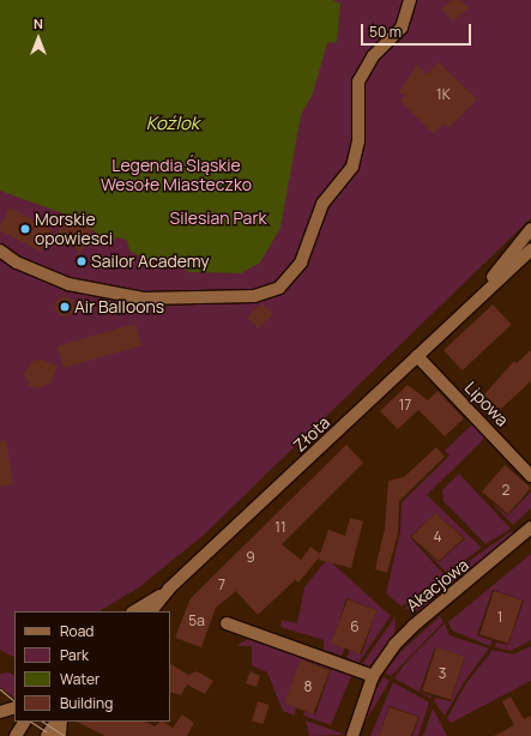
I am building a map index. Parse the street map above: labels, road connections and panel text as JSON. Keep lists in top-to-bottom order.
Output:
{
  "streets": {
    "street": ["Lipowa", "Złota", "Akacjowa"]
  },
  "crossings": [
    ["Lipowa", "Złota"]
  ],
  "water": ["Koźlok"],
  "parks": ["Legendia Śląskie Wesołe Miasteczko", "Silesian Park"],
  "places": ["Morskie opowiesci", "Sailor Academy", "Air Balloons"],
  "house_numbers": [
    "1K",
    "17",
    "2",
    "11",
    "4",
    "9",
    "7",
    "1",
    "5a",
    "6",
    "3",
    "8"
  ],
  "legend": [
    "Road",
    "Park",
    "Water",
    "Building"
  ],
  "scale_bar": "50 m",
  "north": "top"
}
